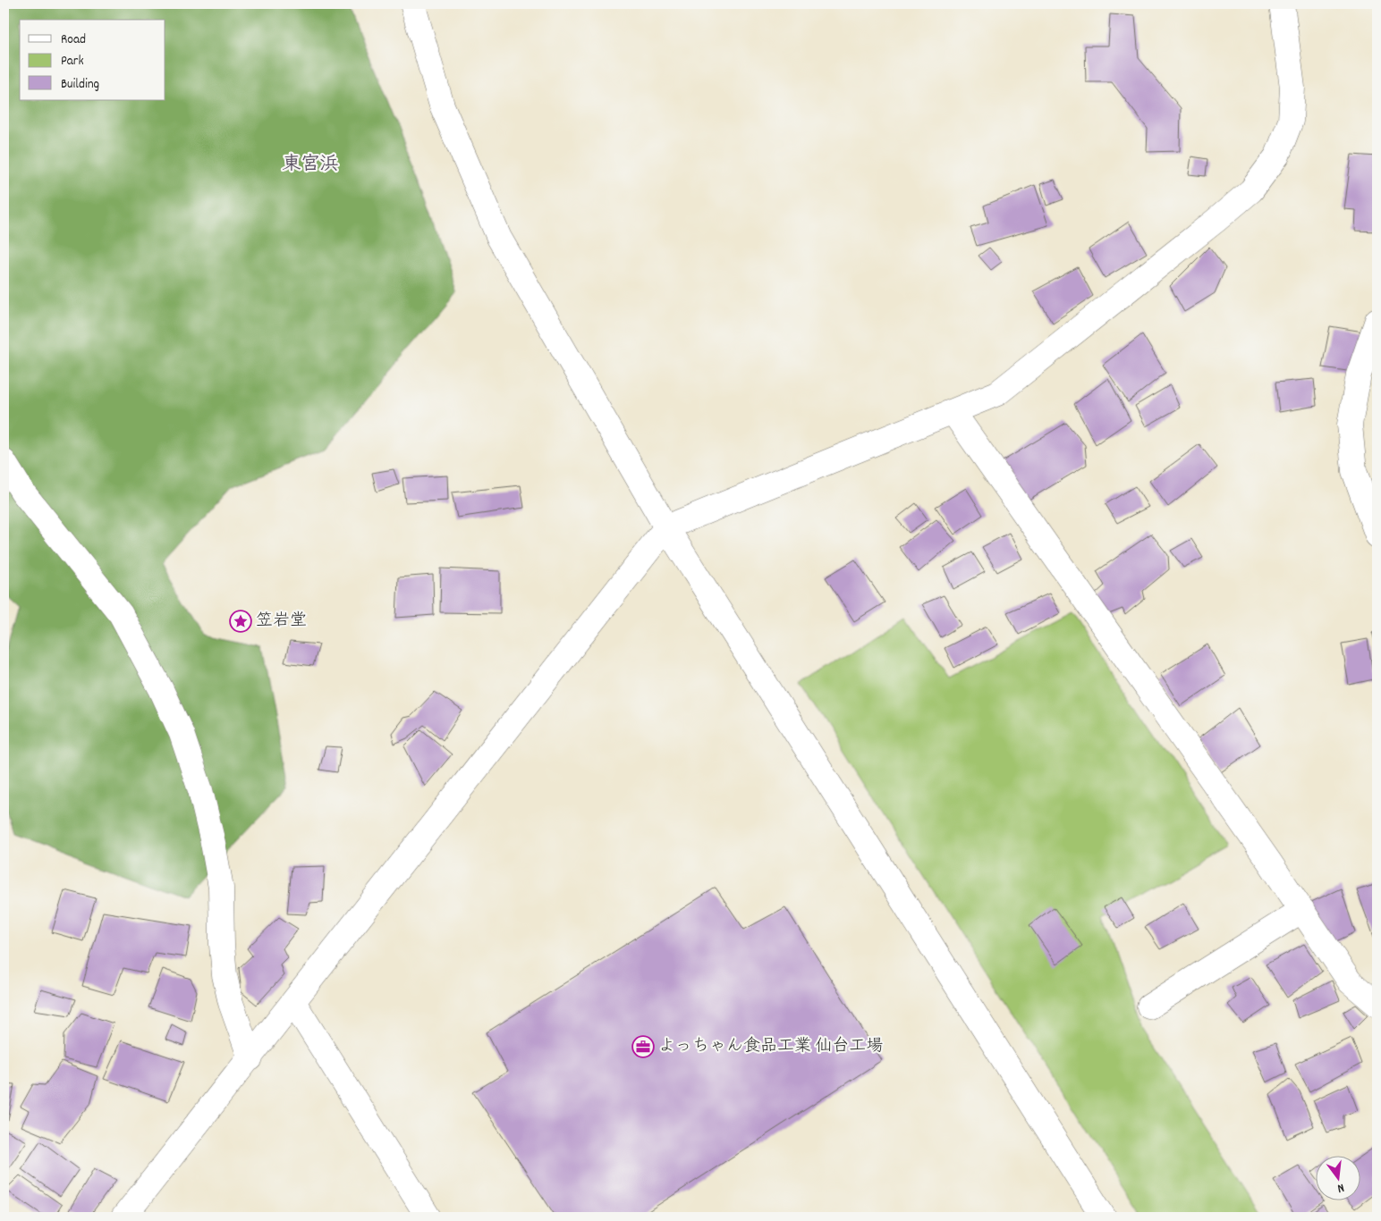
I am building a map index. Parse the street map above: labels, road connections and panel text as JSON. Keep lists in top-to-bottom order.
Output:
{
  "districts": ["東宮浜"],
  "places": {
    "place": ["笠岩堂"],
    "office": ["よっちゃん食品工業 仙台工場"]
  },
  "legend": ["Road", "Park", "Building"],
  "north": "bottom"
}
